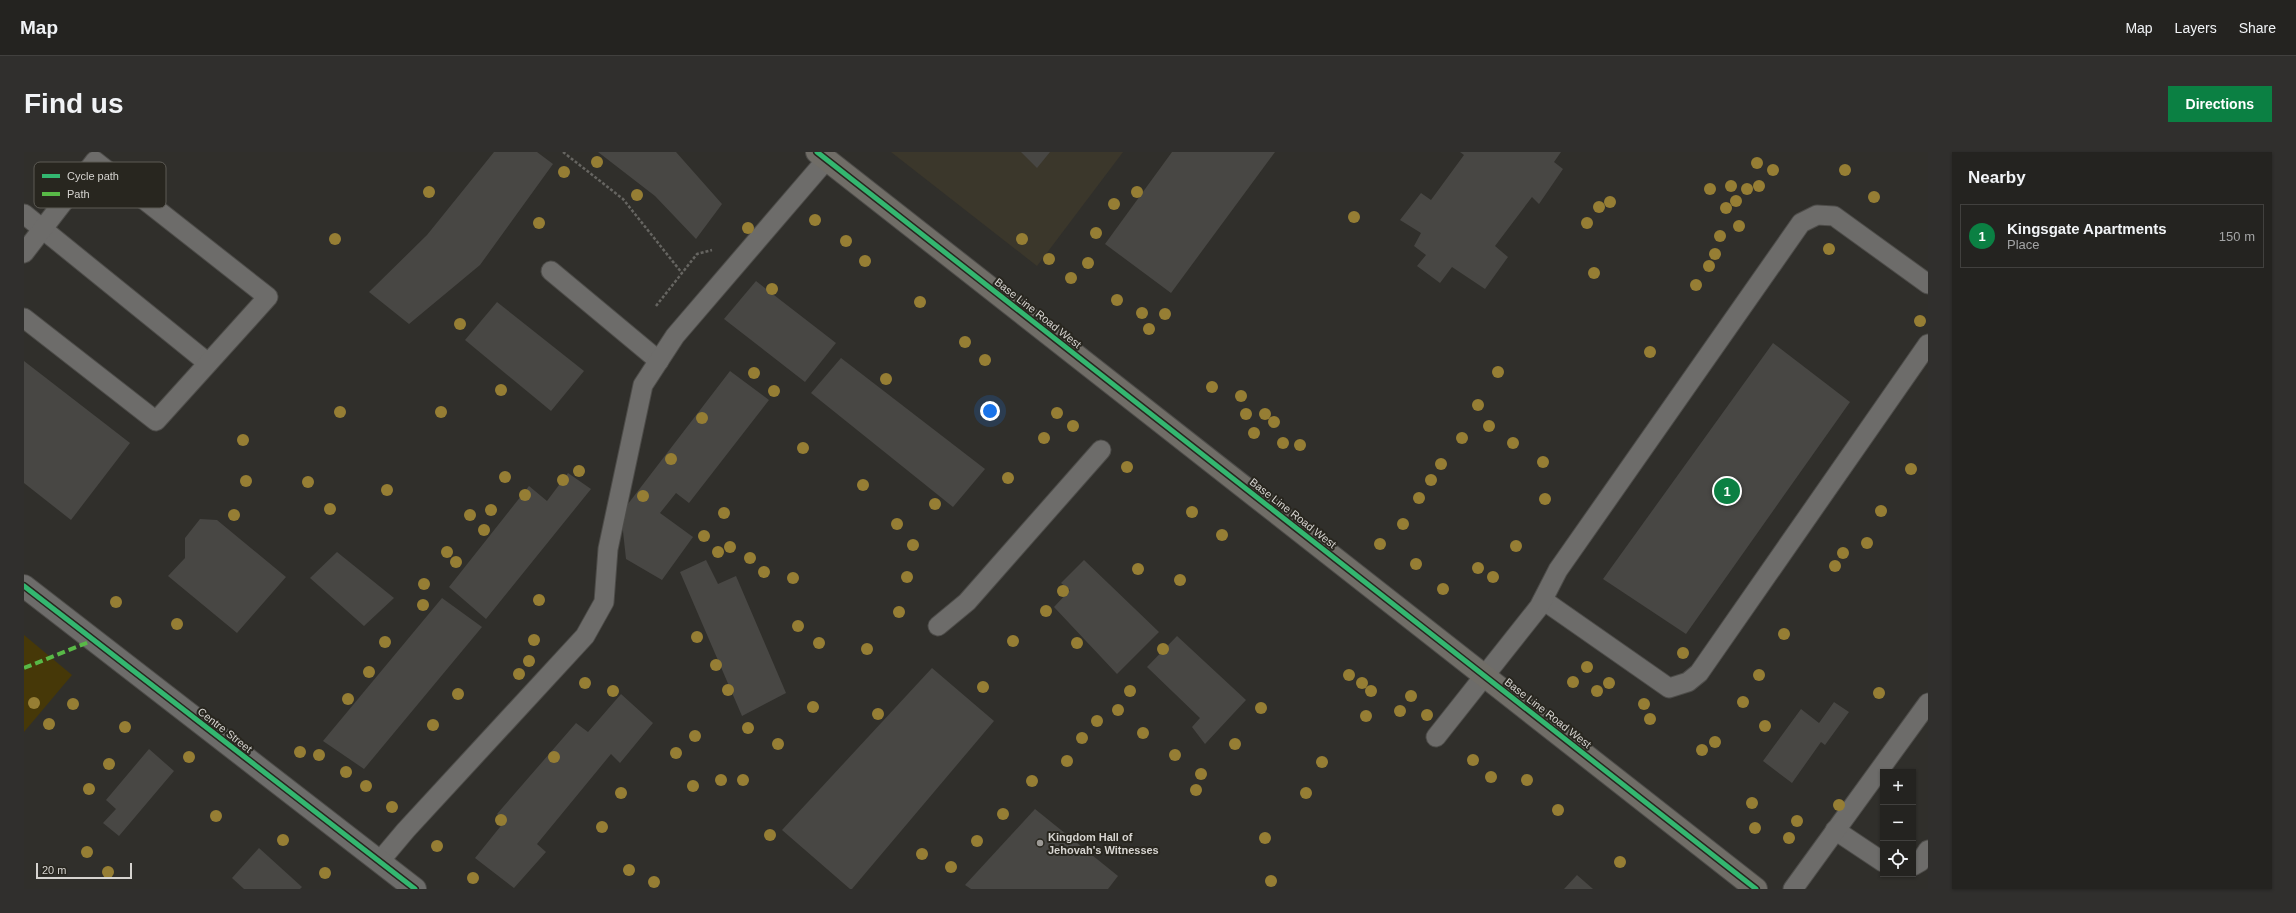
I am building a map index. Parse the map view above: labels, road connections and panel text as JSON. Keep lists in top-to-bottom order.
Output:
{
  "streets": {
    "street": ["Base Line Road West", "Centre Street"]
  },
  "places": ["Kingdom Hall of Jehovah's Witnesses"],
  "legend": ["Cycle path", "Path"],
  "scale_bar": "20 m",
  "page": {
    "header": "Map",
    "nav": ["Map", "Layers", "Share"],
    "buttons": "Directions",
    "title": "Find us",
    "heading": "Nearby",
    "list": [
      {
        "mark": "1",
        "name": "Kingsgate Apartments",
        "note": "Place",
        "value": "150 m"
      }
    ],
    "pins": "1",
    "map_buttons": ["+", "−"],
    "scale": "20 m"
  }
}
